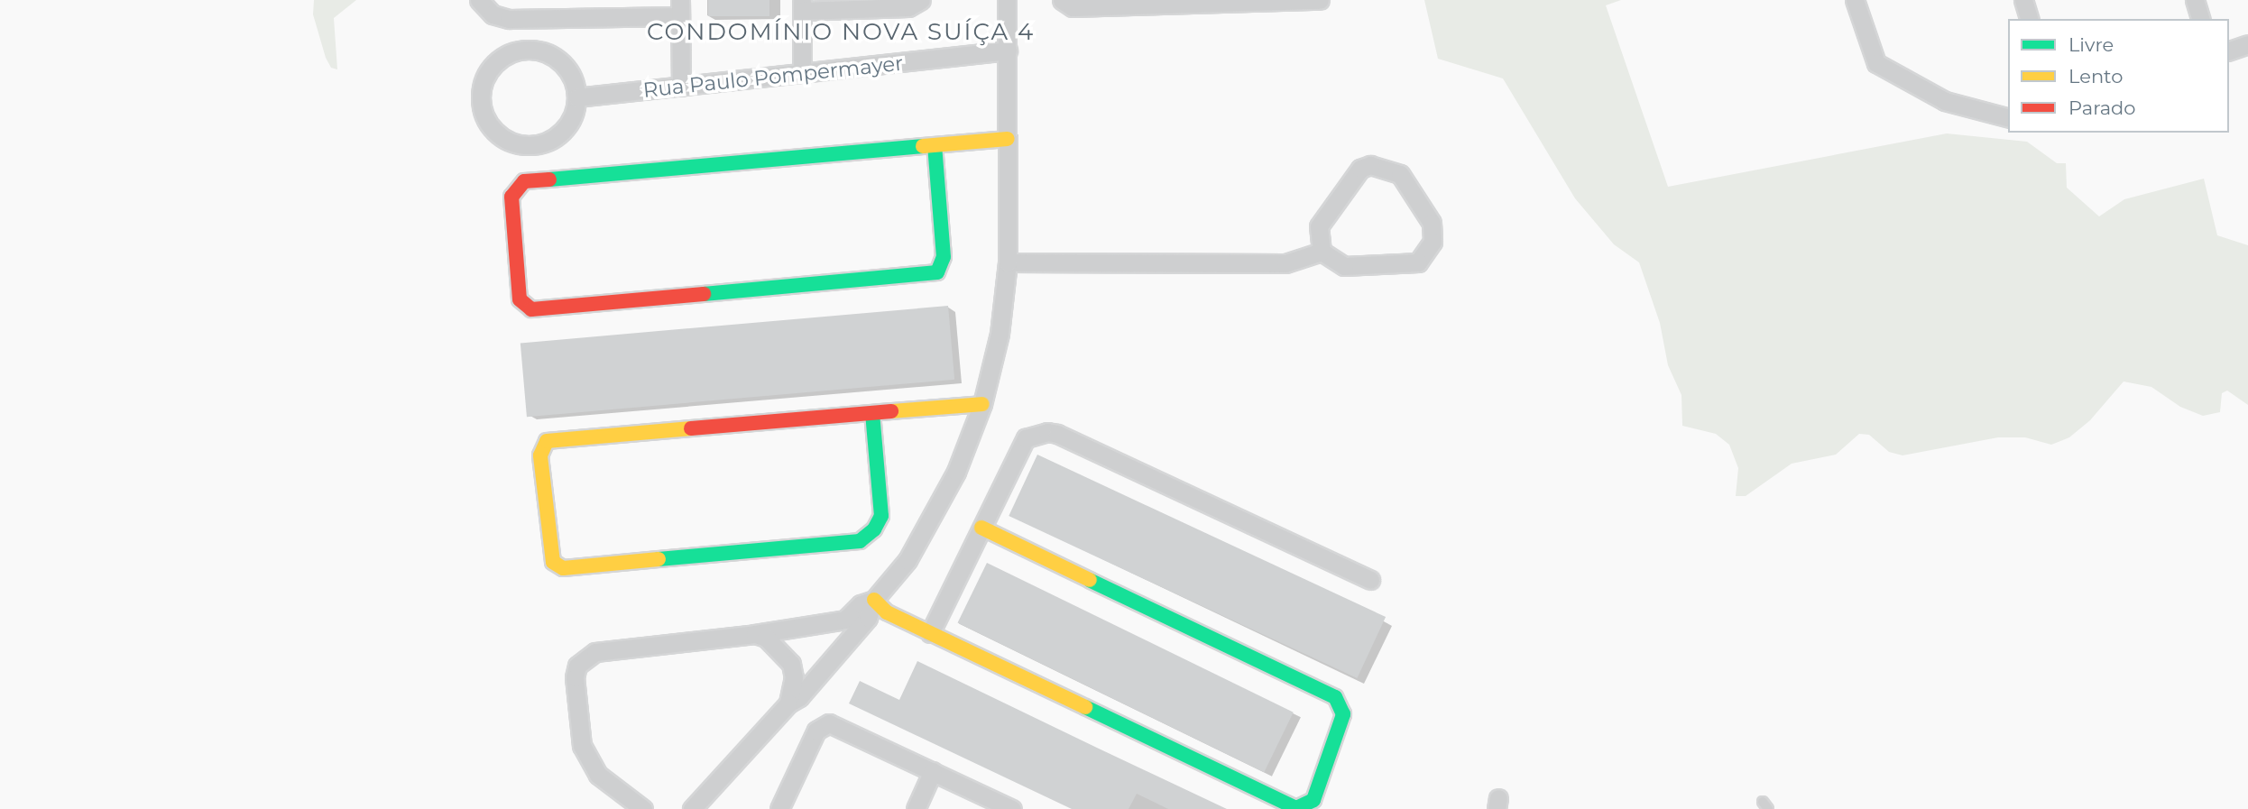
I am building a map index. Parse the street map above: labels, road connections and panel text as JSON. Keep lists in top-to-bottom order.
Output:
{
  "streets": {
    "street": ["Rua Paulo Pompermayer"]
  },
  "districts": ["CONDOMÍNIO NOVA SUÍÇA 4"],
  "legend": ["Livre", "Lento", "Parado"]
}
